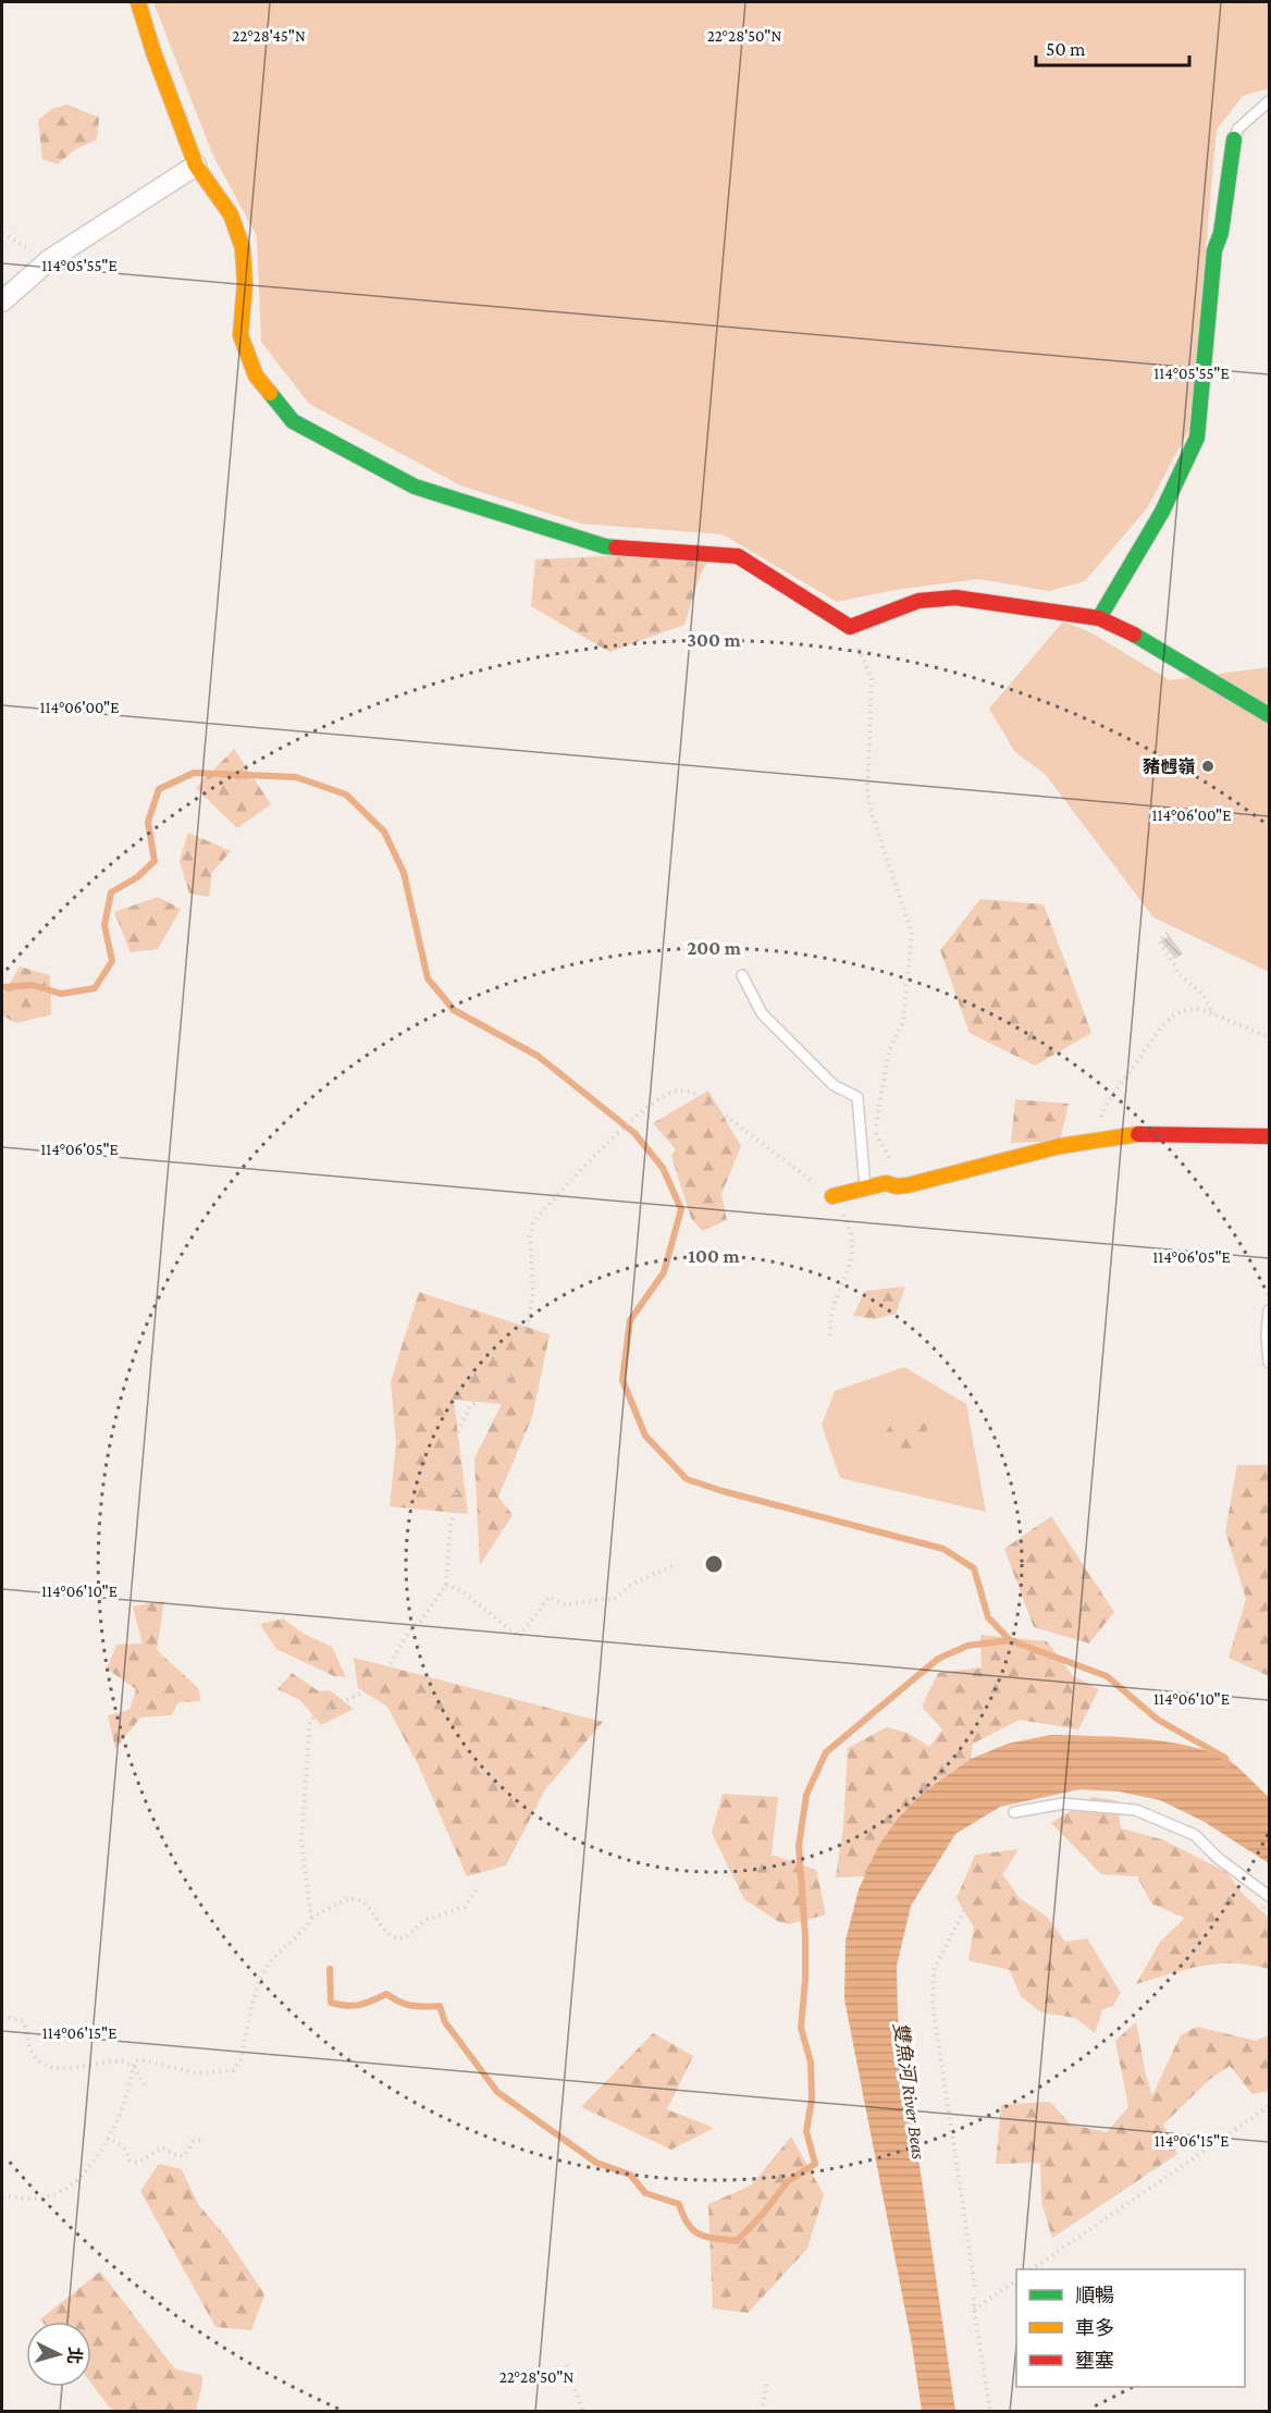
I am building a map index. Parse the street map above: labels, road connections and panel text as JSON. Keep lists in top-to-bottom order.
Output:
{
  "water": ["雙魚河 River Beas"],
  "places": ["豬乸嶺"],
  "legend": ["順暢", "車多", "壅塞"],
  "scale_bar": "50 m",
  "north": "right",
  "coordinates": [
    "22°28'45\"N",
    "22°28'50\"N",
    "114°05'55\"E",
    "114°06'00\"E",
    "114°06'05\"E",
    "114°06'10\"E",
    "114°06'15\"E"
  ],
  "rings": ["300 m", "200 m", "100 m"]
}
